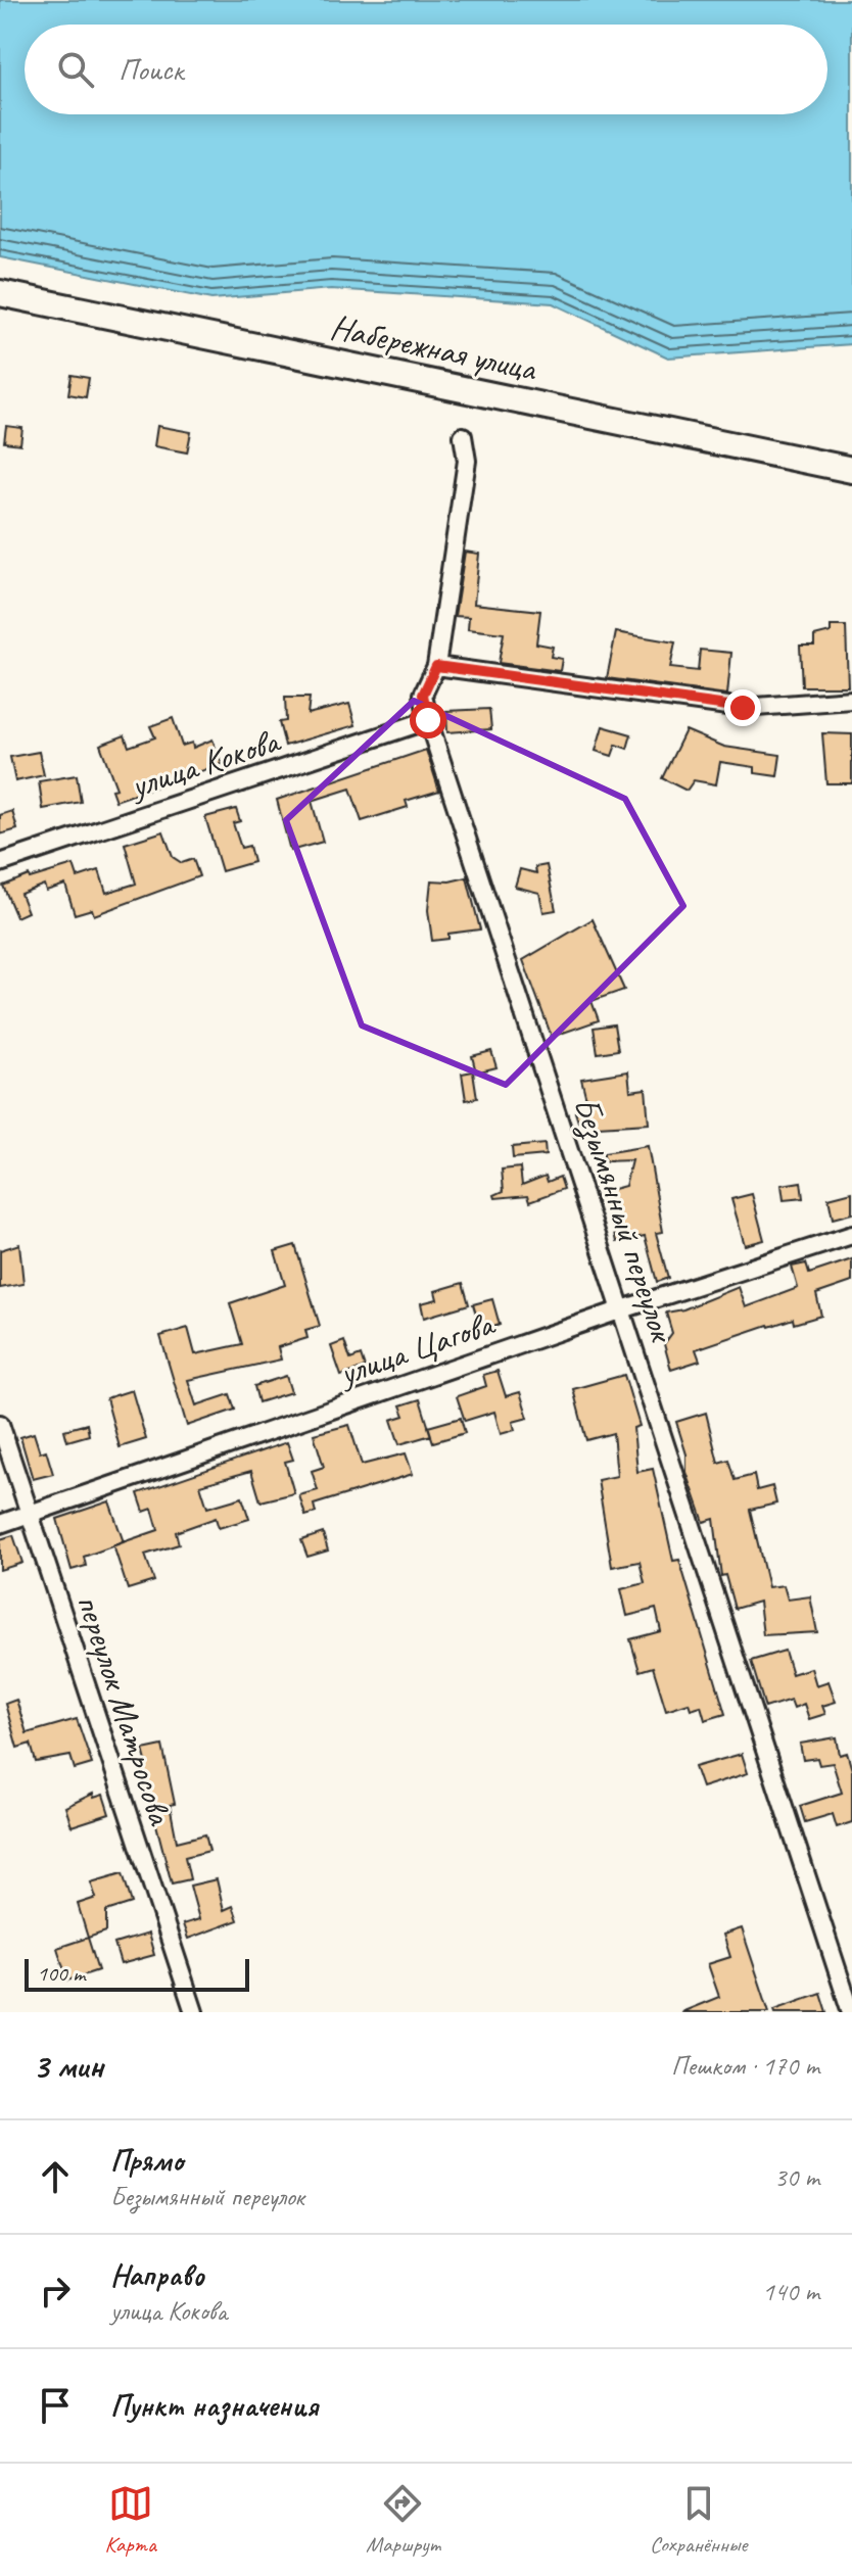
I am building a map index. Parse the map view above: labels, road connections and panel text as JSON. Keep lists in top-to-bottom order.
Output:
{
  "streets": {
    "main road": ["Набережная улица"],
    "street": [
      "улица Кокова",
      "Безымянный переулок",
      "улица Цагова",
      "переулок Матросова"
    ]
  },
  "crossings": [
    ["улица Кокова", "Безымянный переулок"],
    ["Безымянный переулок", "улица Цагова"],
    ["улица Цагова", "переулок Матросова"]
  ],
  "scale_bar": "100 m",
  "page": {
    "search": "Поиск",
    "scale": "100 m",
    "heading": ["3 мин", "Пешком · 170 m"],
    "list": [
      ["Прямо", "Безымянный переулок", "30 m"],
      ["Направо", "улица Кокова", "140 m"],
      "Пункт назначения"
    ],
    "nav": ["Карта", "Маршрут", "Сохранённые"]
  }
}
